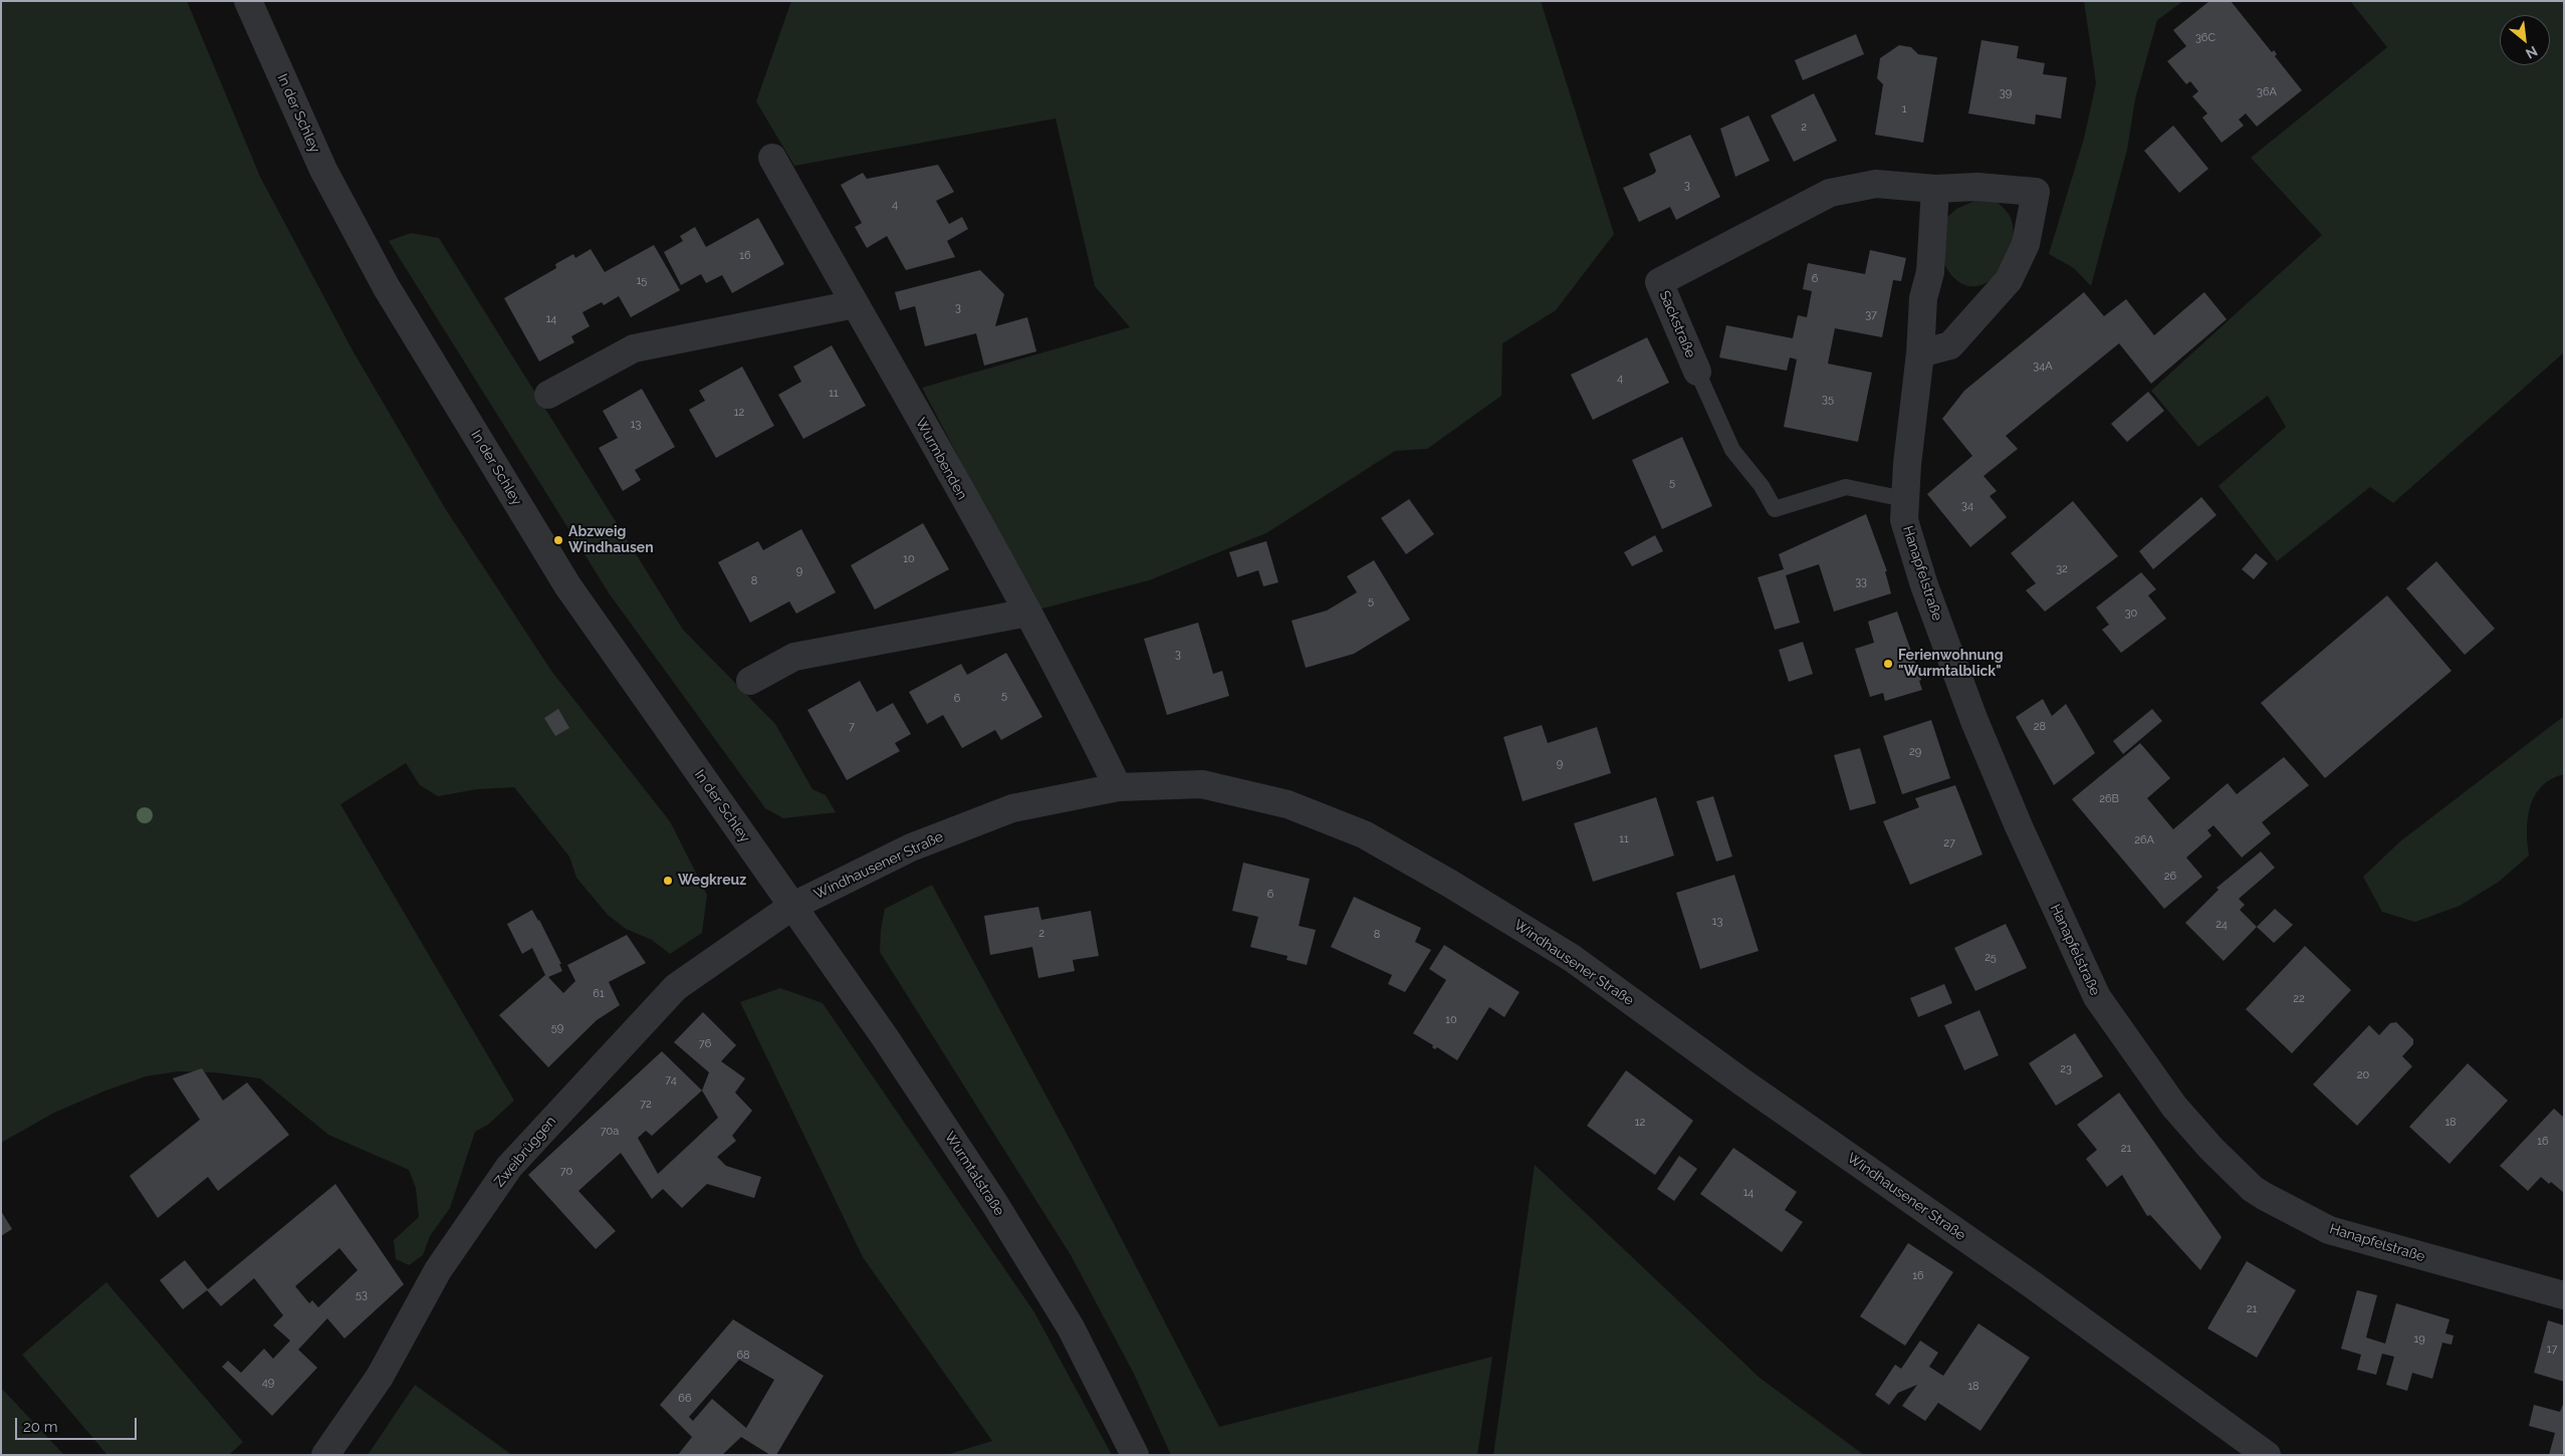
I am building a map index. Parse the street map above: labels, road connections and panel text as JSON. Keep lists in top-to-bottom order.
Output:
{
  "streets": {
    "street": [
      "In der Schley",
      "Sackstraße",
      "Wurmbenden",
      "Hanapfelstraße",
      "Windhausener Straße",
      "Zweibrüggen",
      "Wurmtalstraße"
    ]
  },
  "crossings": [
    ["In der Schley", "Windhausener Straße"],
    ["In der Schley", "Zweibrüggen"],
    ["In der Schley", "Wurmtalstraße"],
    ["Sackstraße", "Hanapfelstraße"],
    ["Wurmbenden", "Windhausener Straße"],
    ["Windhausener Straße", "Zweibrüggen"],
    ["Windhausener Straße", "Wurmtalstraße"],
    ["Zweibrüggen", "Wurmtalstraße"]
  ],
  "places": ["Abzweig Windhausen", "Ferienwohnung \"Wurmtalblick\"", "Wegkreuz"],
  "house_numbers": [
    "36C",
    "36A",
    "39",
    "1",
    "2",
    "3",
    "4",
    "16",
    "6",
    "15",
    "3",
    "37",
    "14",
    "34A",
    "4",
    "11",
    "35",
    "12",
    "13",
    "5",
    "34",
    "10",
    "32",
    "9",
    "8",
    "33",
    "5",
    "30",
    "3",
    "5",
    "6",
    "7",
    "28",
    "29",
    "9",
    "26B",
    "11",
    "26A",
    "27",
    "26",
    "6",
    "13",
    "24",
    "2",
    "8",
    "25",
    "61",
    "22",
    "10",
    "59",
    "76",
    "23",
    "20",
    "74",
    "72",
    "12",
    "18",
    "70a",
    "16",
    "21",
    "70",
    "14",
    "16",
    "53",
    "21",
    "19",
    "17",
    "68",
    "49",
    "18",
    "66"
  ],
  "scale_bar": "20 m",
  "north": "bottom right"
}
